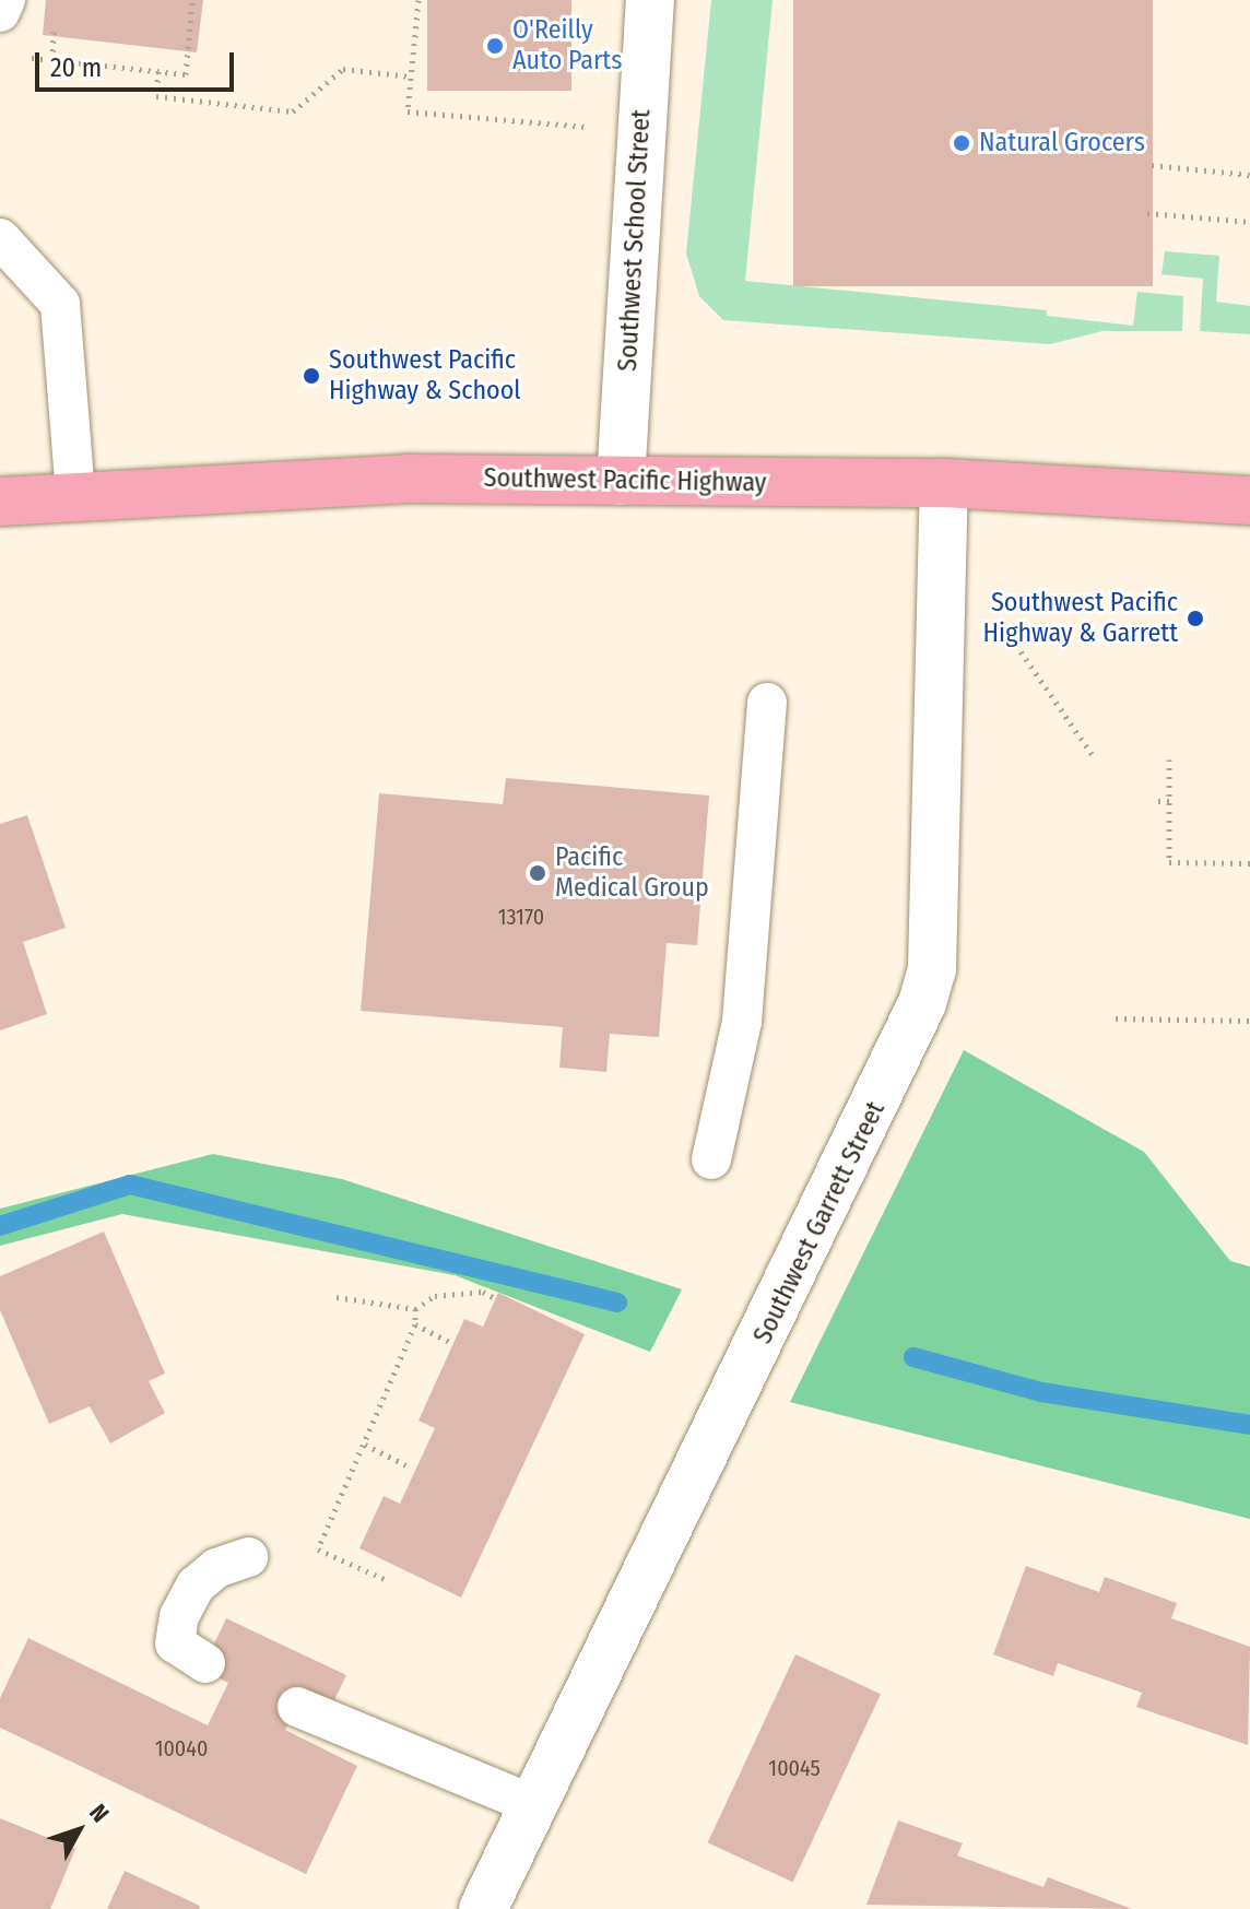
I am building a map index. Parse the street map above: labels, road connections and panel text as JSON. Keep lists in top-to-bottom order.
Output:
{
  "streets": {
    "highway": ["Southwest Pacific Highway"],
    "street": ["Southwest School Street", "Southwest Garrett Street"]
  },
  "crossings": [
    ["Southwest School Street", "Southwest Pacific Highway"],
    ["Southwest Pacific Highway", "Southwest Garrett Street"]
  ],
  "places": [
    "O'Reilly Auto Parts",
    "Natural Grocers",
    "Southwest Pacific Highway & School",
    "Southwest Pacific Highway & Garrett",
    "Pacific Medical Group"
  ],
  "house_numbers": ["13170", "10040", "10045"],
  "scale_bar": "20 m",
  "north": "top right"
}
